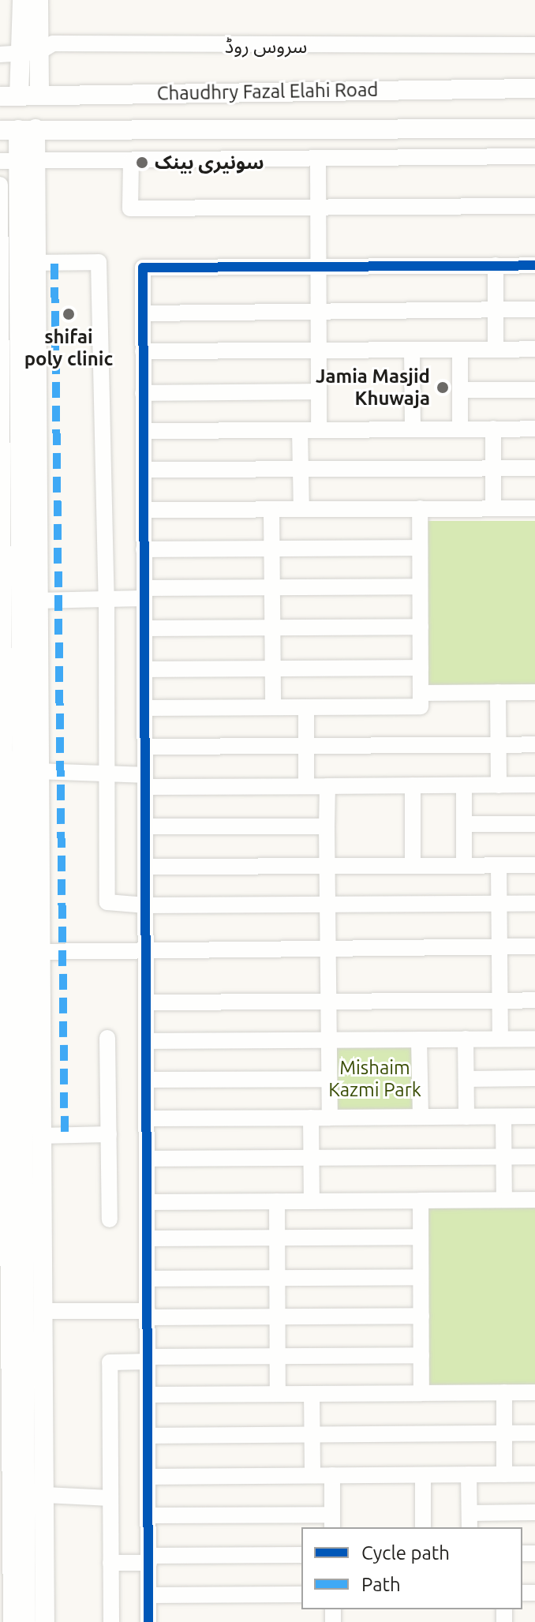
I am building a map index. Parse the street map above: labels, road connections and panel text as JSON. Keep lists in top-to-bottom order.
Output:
{
  "streets": {
    "main road": ["Chaudhry Fazal Elahi Road"],
    "street": ["سروس روڈ"]
  },
  "parks": ["Mishaim Kazmi Park"],
  "places": ["سونیری بینک", "shifai poly clinic", "Jamia Masjid Khuwaja"],
  "legend": ["Cycle path", "Path"]
}
